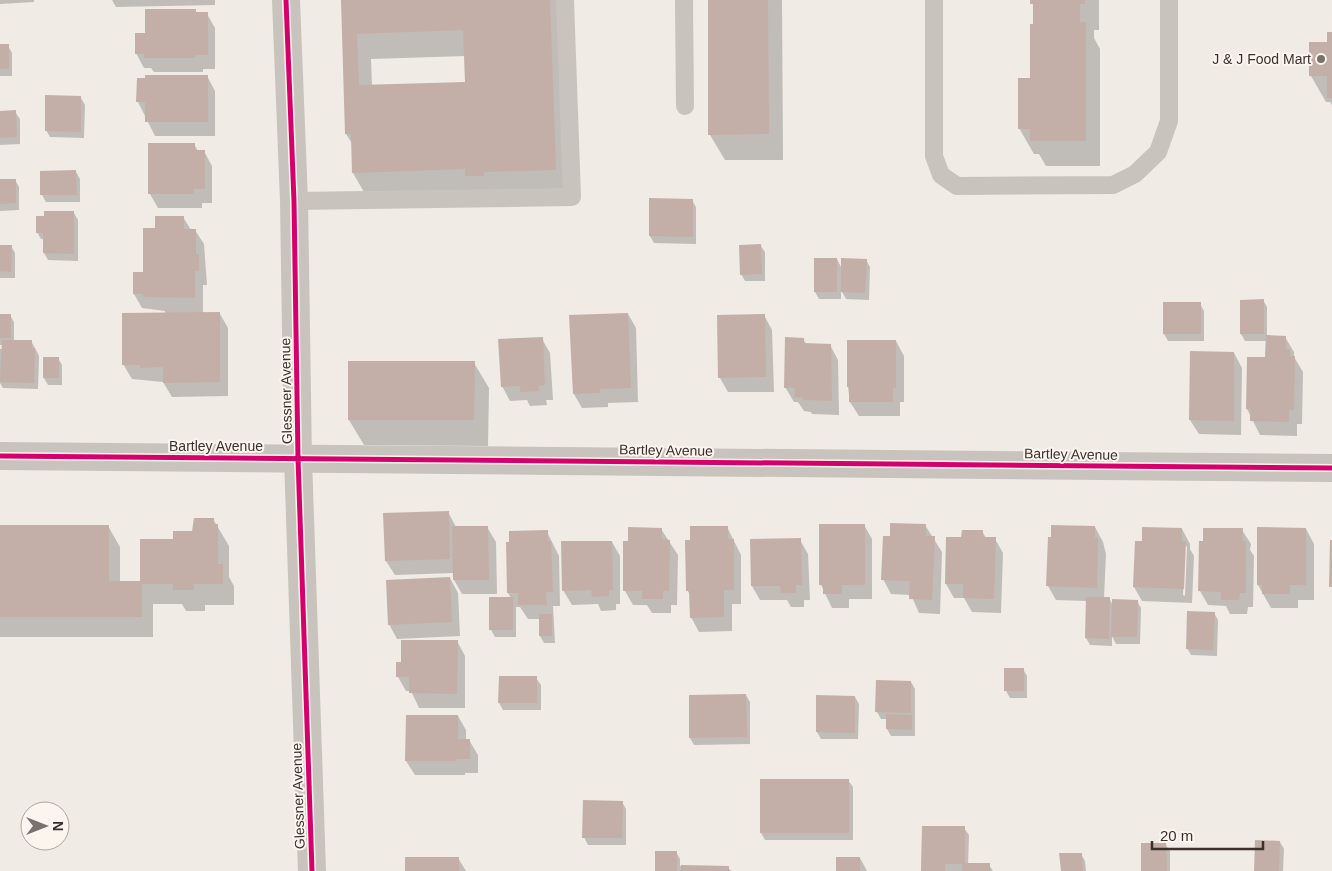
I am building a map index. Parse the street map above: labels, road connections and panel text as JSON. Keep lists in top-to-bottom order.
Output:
{
  "streets": {
    "street": ["Glessner Avenue", "Bartley Avenue"]
  },
  "crossings": [
    ["Glessner Avenue", "Bartley Avenue"]
  ],
  "places": ["J & J Food Mart"],
  "scale_bar": "20 m",
  "north": "right"
}
